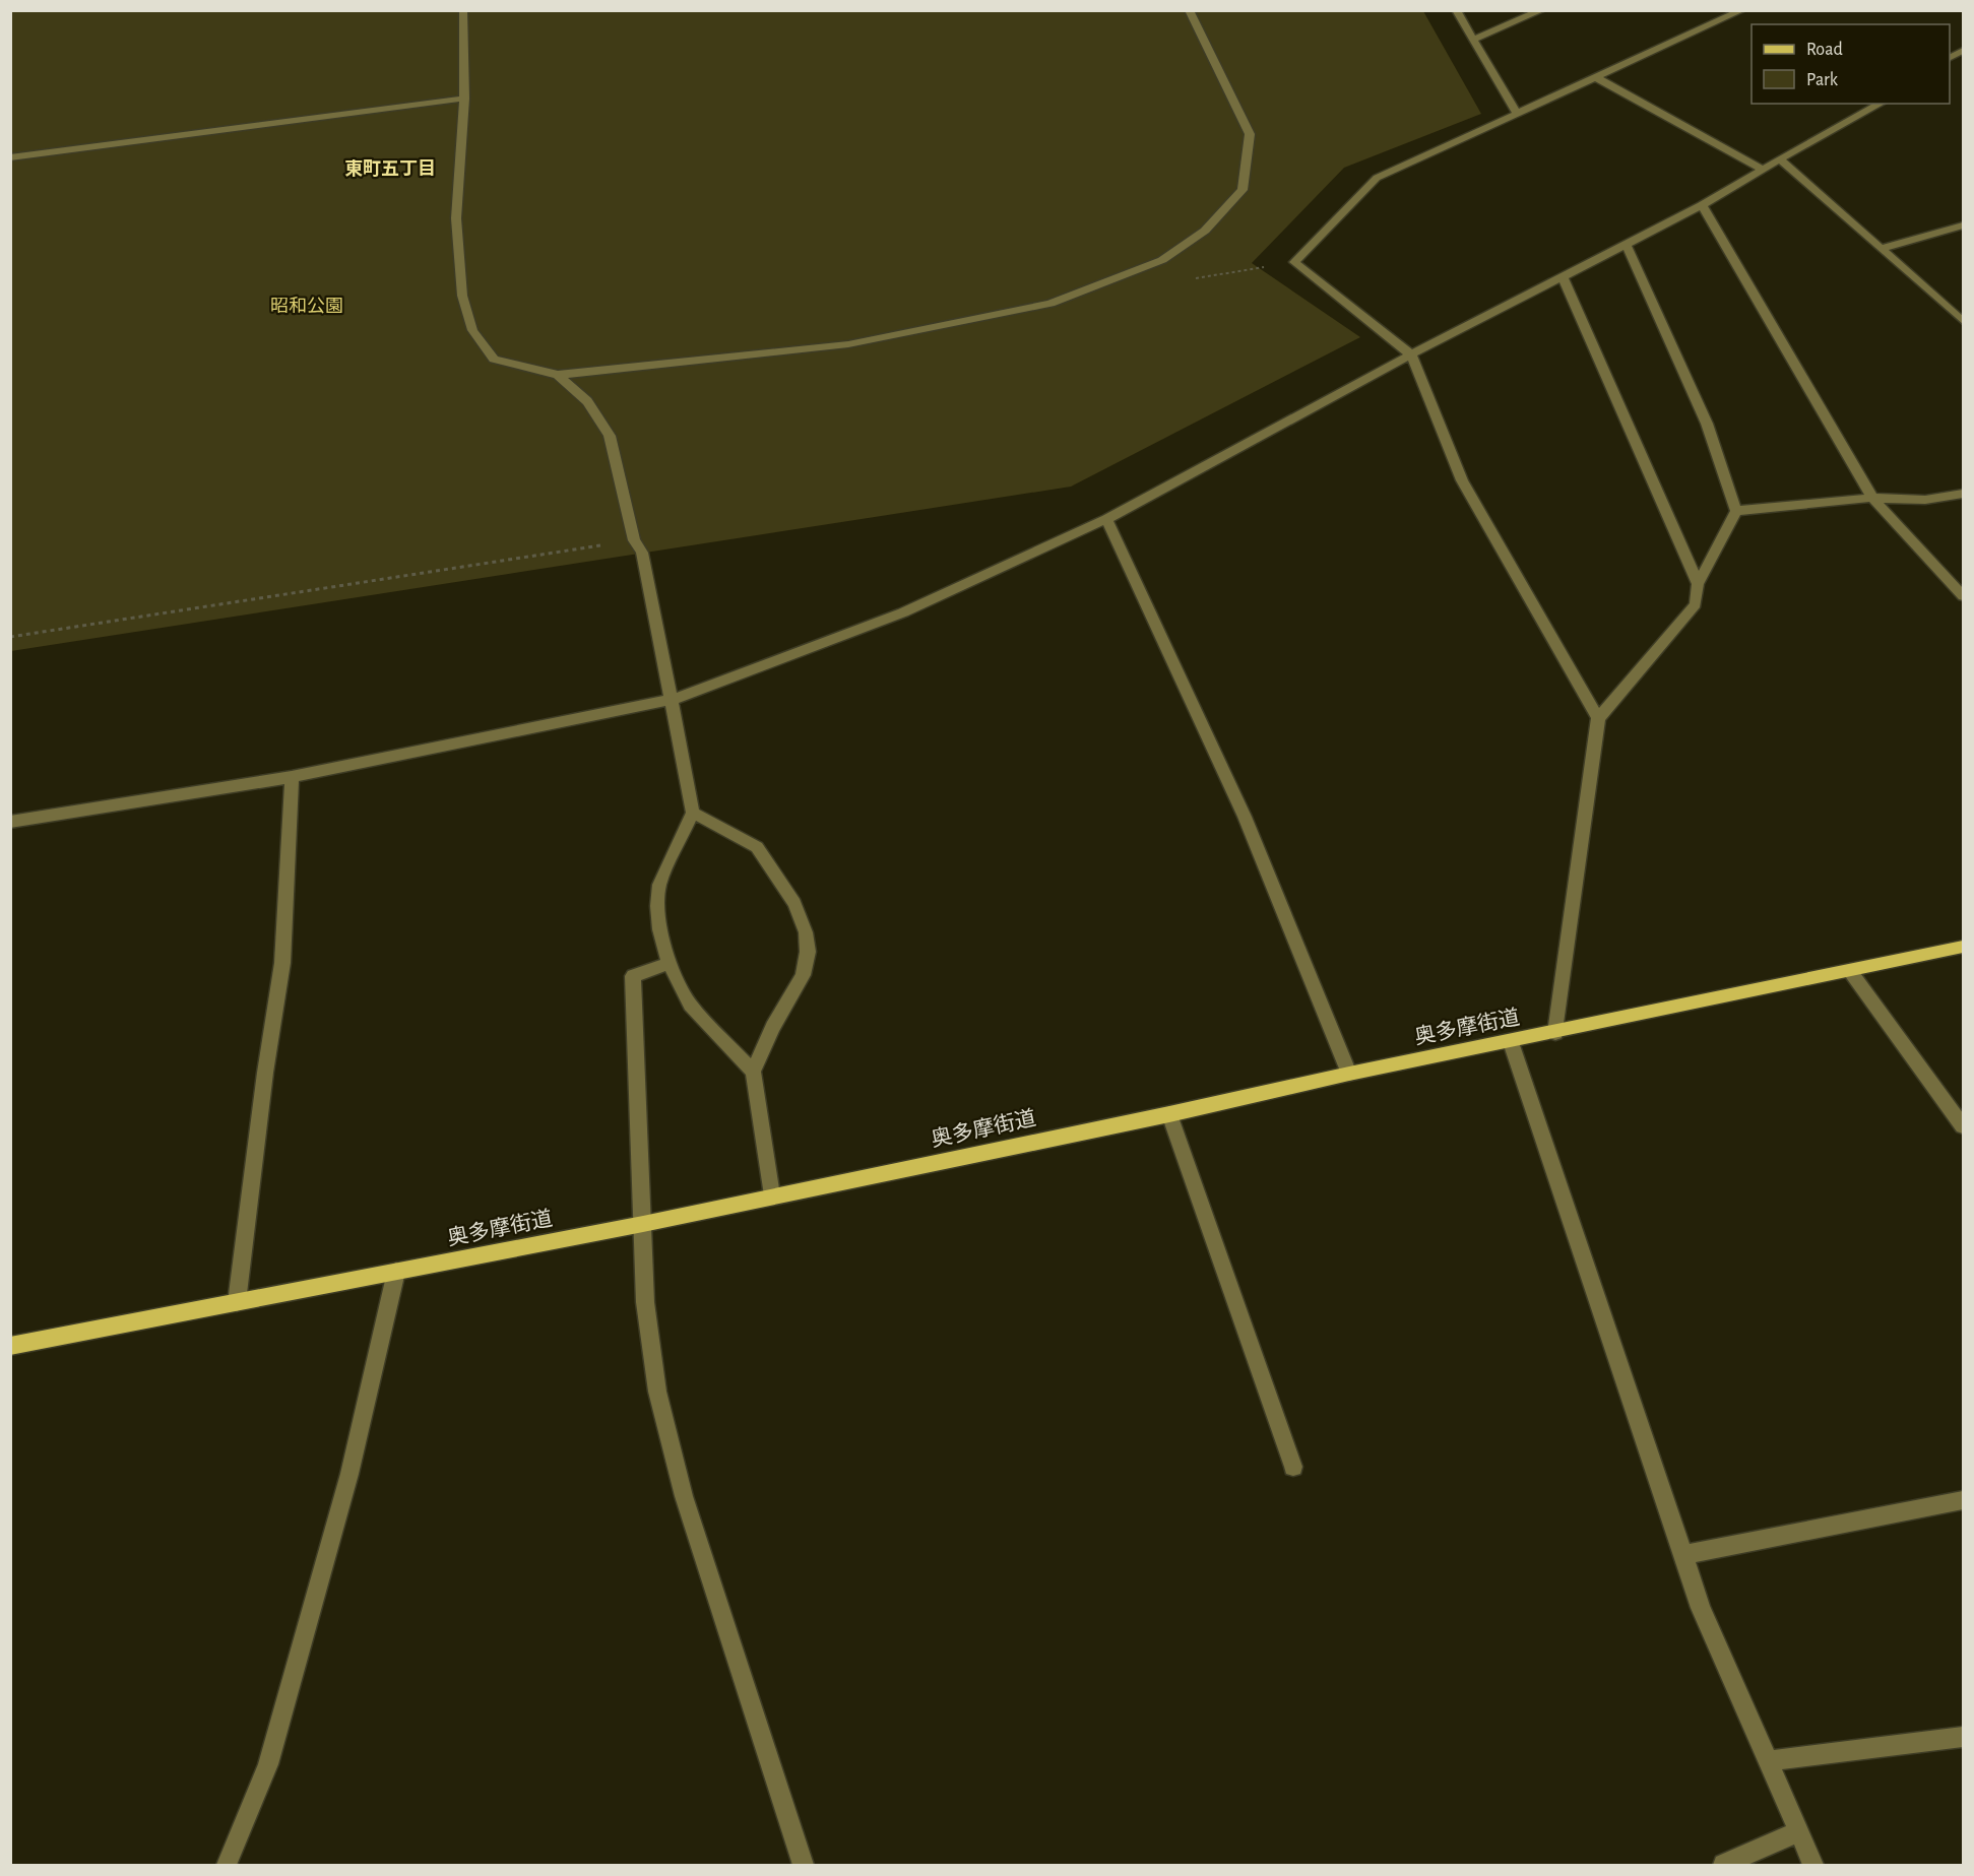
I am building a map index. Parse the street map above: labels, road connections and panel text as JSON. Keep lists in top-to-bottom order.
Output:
{
  "streets": {
    "main road": ["奥多摩街道"]
  },
  "districts": ["東町五丁目"],
  "parks": ["昭和公園"],
  "legend": ["Road", "Park"]
}
